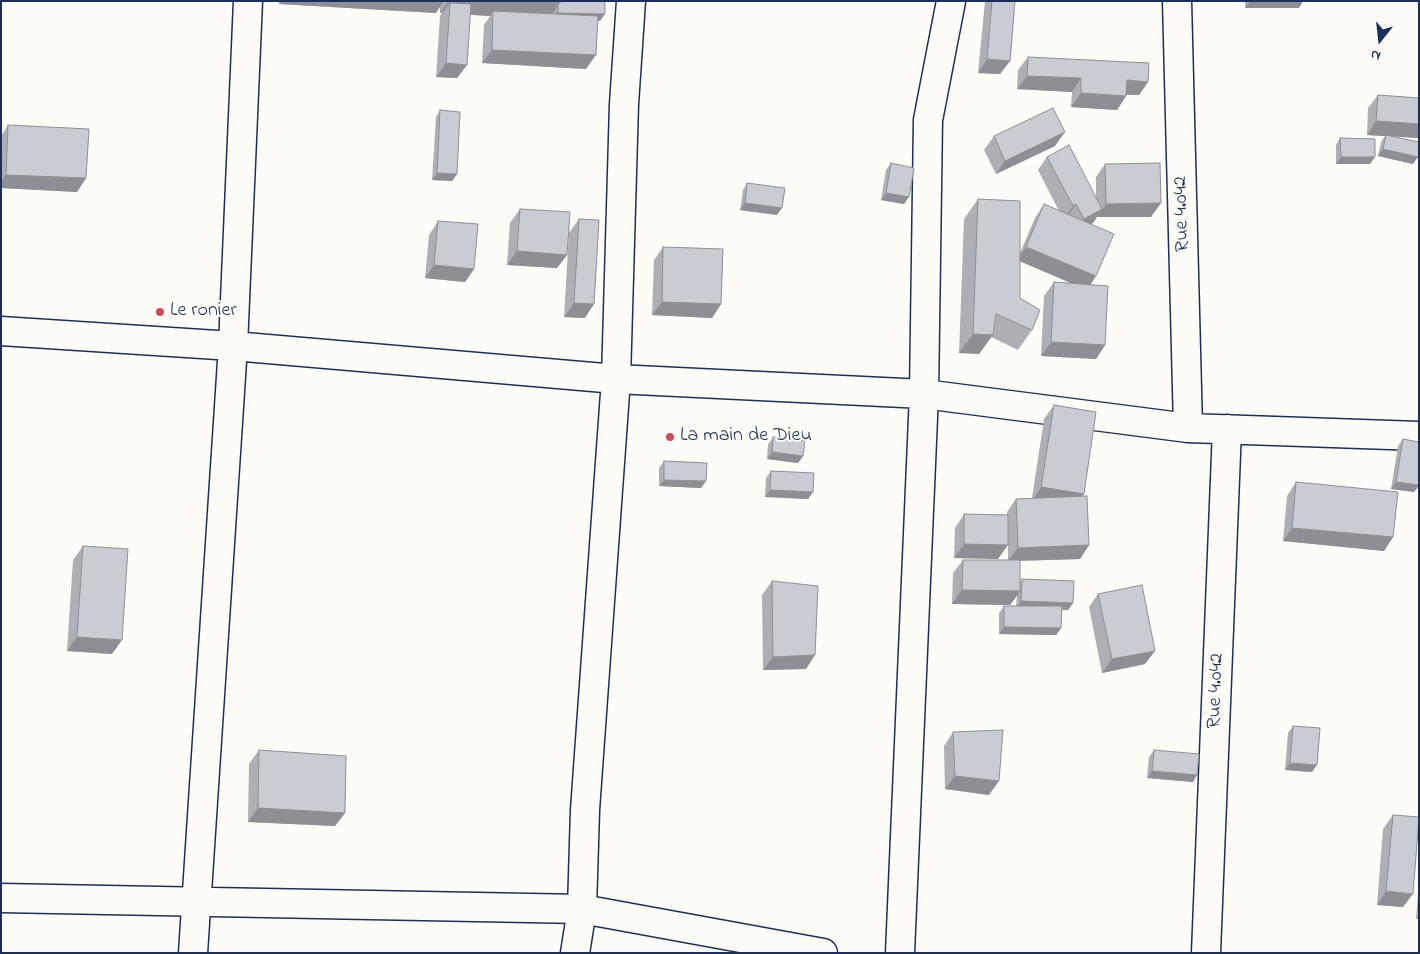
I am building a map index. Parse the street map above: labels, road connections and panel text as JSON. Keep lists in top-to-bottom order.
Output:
{
  "streets": {
    "street": ["Rue 4.042"]
  },
  "places": ["Le ronier", "La main de Dieu"],
  "north": "bottom"
}
